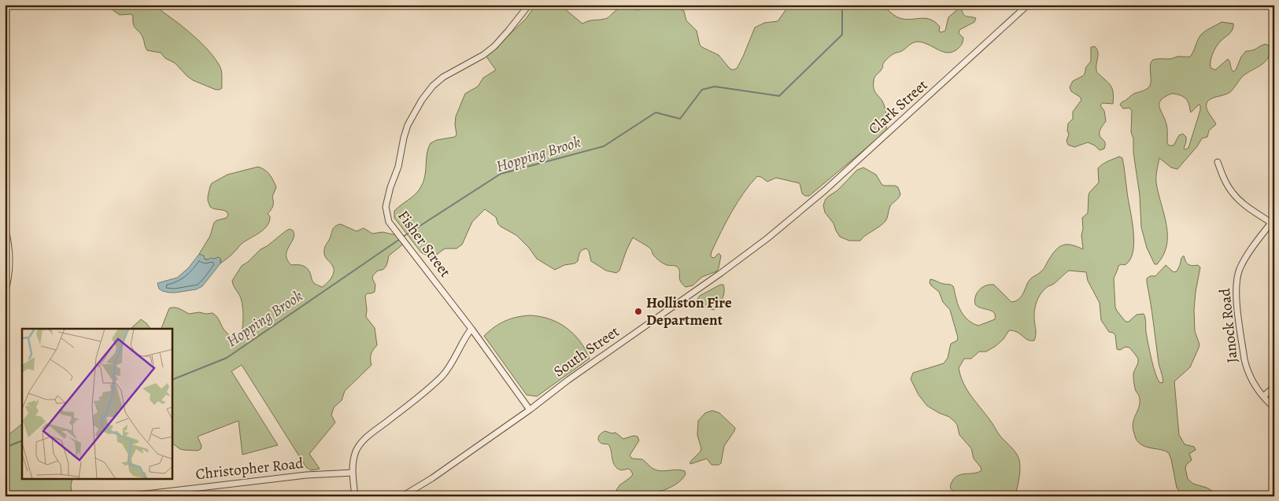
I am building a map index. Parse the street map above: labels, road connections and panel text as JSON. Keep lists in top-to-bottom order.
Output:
{
  "streets": {
    "street": [
      "Clark Street",
      "Fisher Street",
      "Janock Road",
      "South Street",
      "Christopher Road"
    ]
  },
  "crossings": [
    ["Clark Street", "South Street"],
    ["Fisher Street", "South Street"]
  ],
  "water": ["Hopping Brook"],
  "places": ["Holliston Fire Department"]
}
